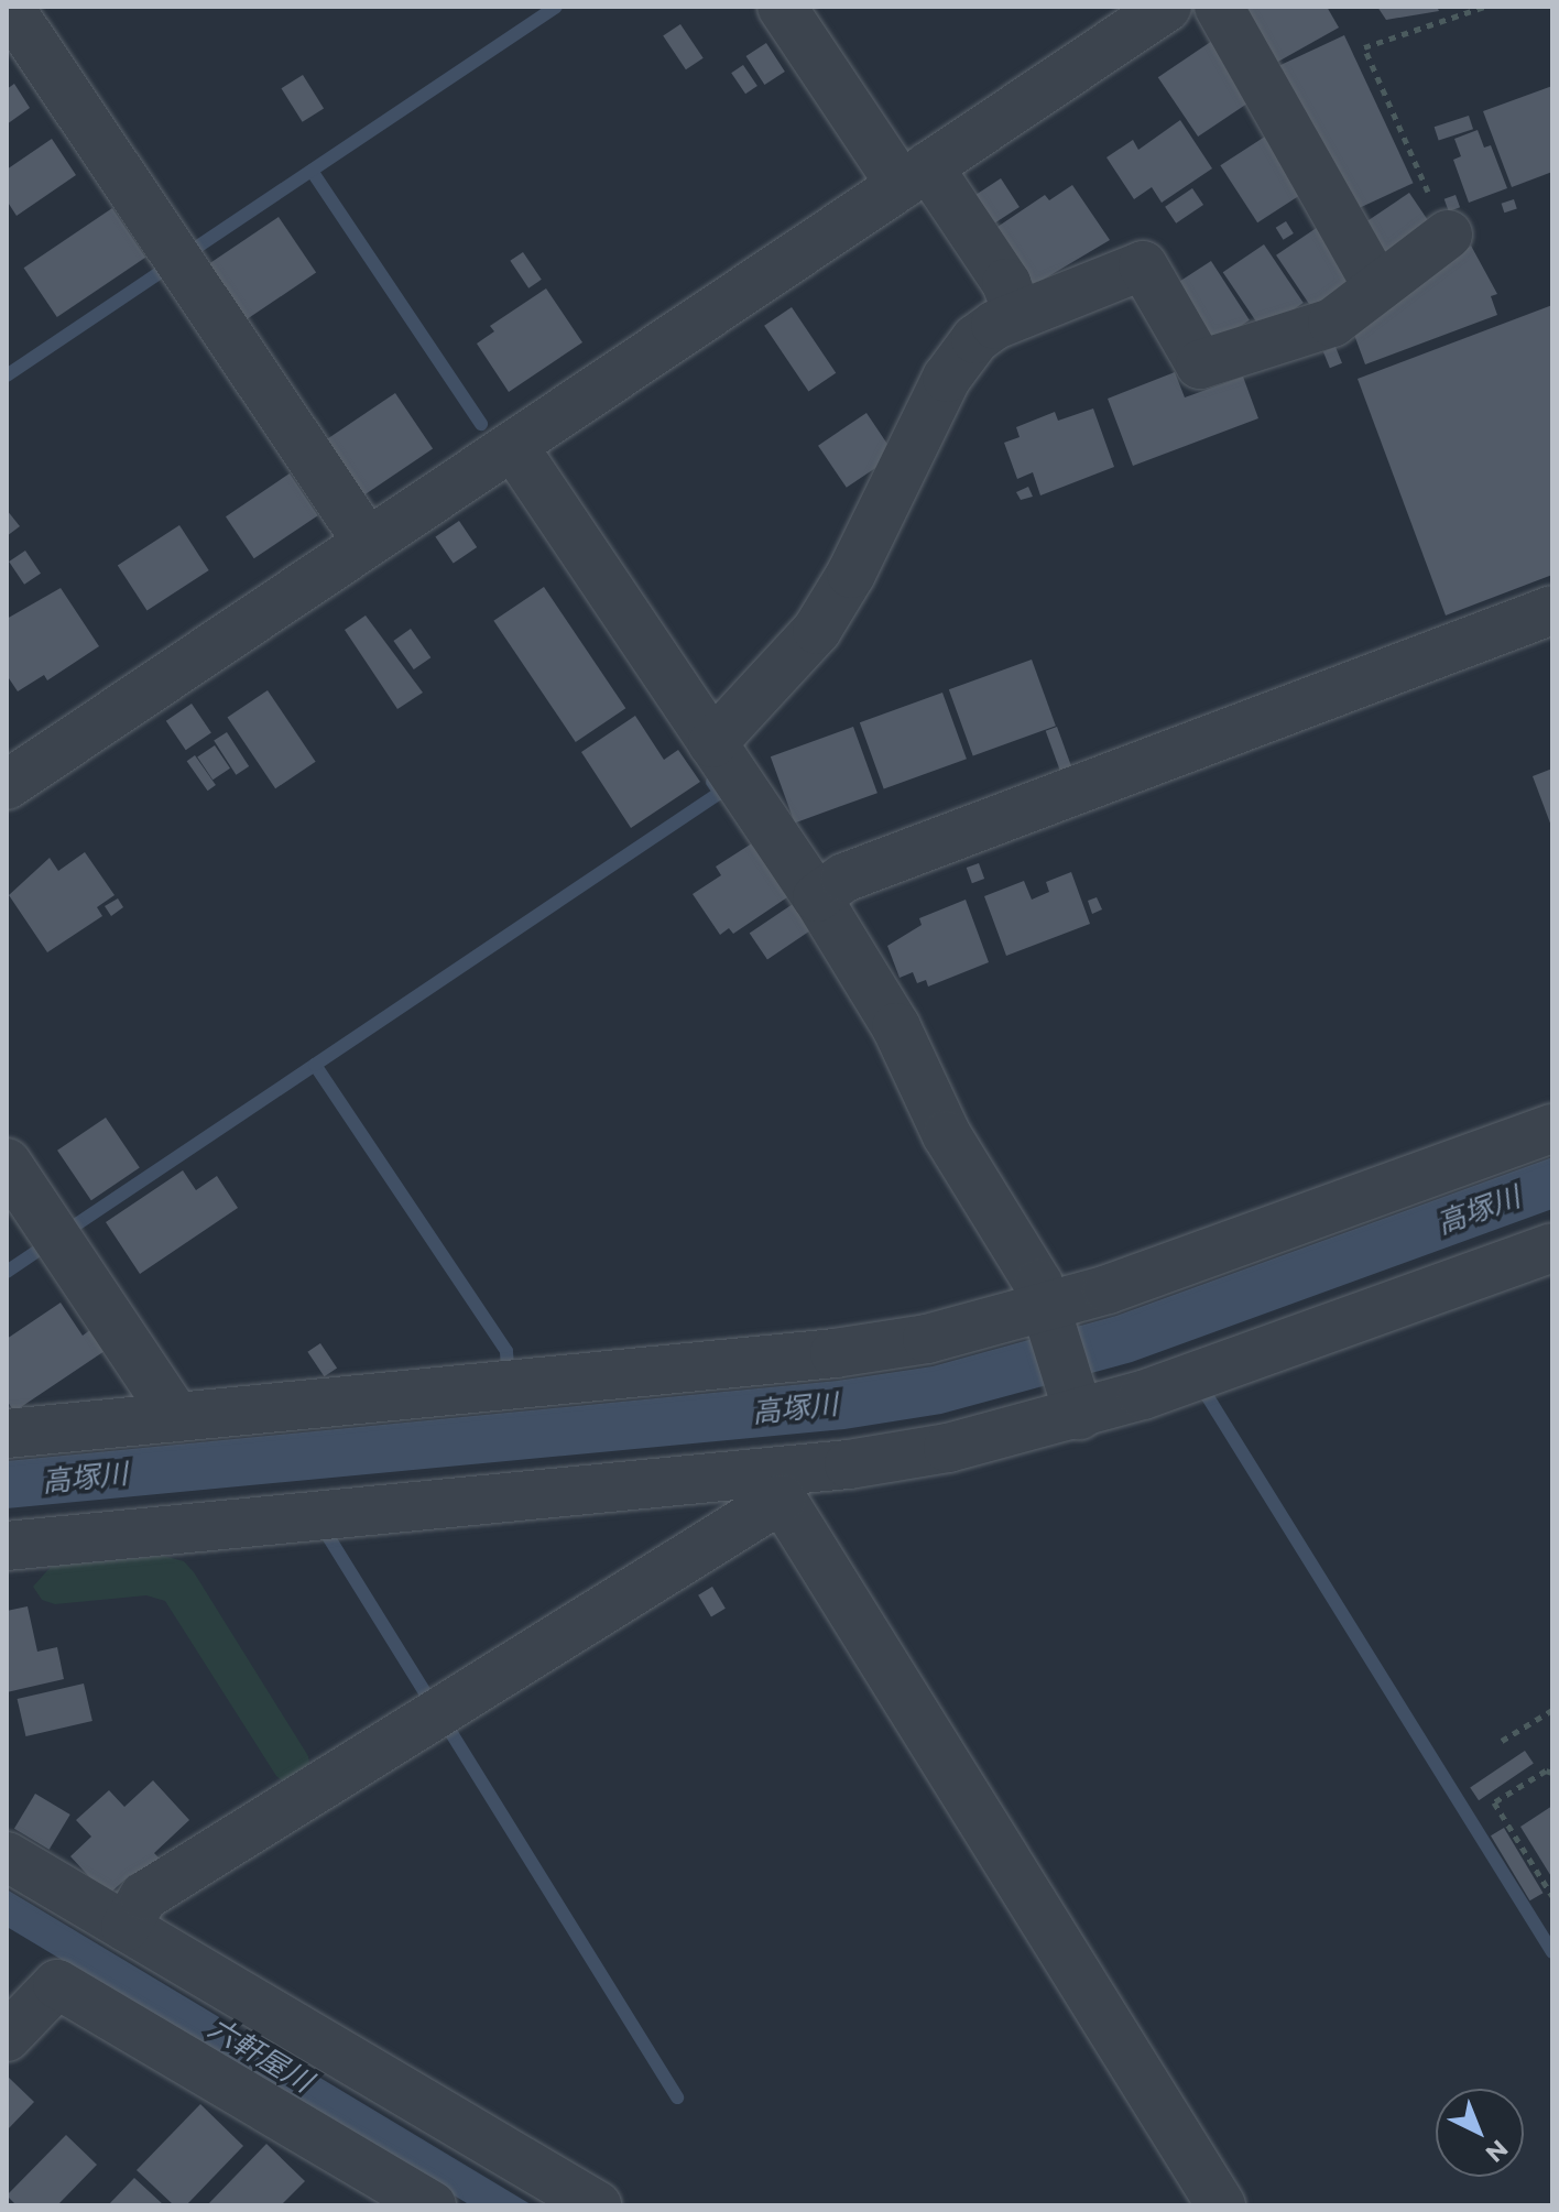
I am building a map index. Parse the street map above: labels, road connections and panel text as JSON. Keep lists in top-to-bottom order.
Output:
{
  "water": ["高塚川", "六軒屋川"],
  "north": "bottom right"
}
